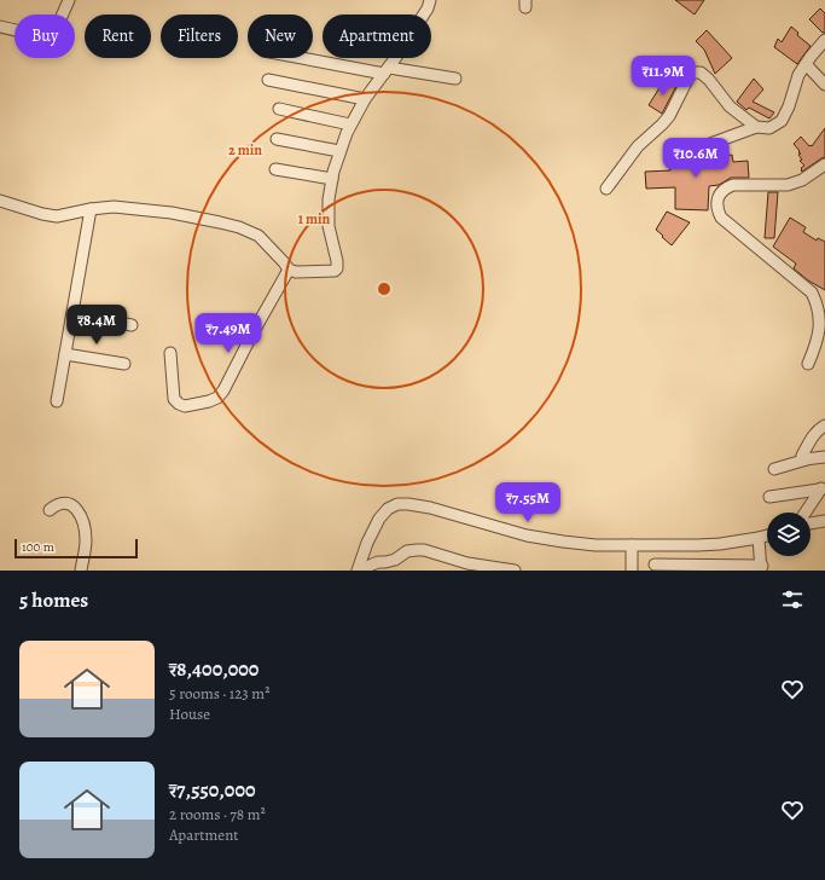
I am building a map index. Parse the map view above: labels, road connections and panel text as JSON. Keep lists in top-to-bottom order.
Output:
{
  "scale_bar": "100 m",
  "page": {
    "chip": [
      "Buy",
      "Rent",
      "Filters",
      "New",
      "Apartment"
    ],
    "price": [
      "₹11.9M",
      "₹10.6M",
      "₹8.4M",
      "₹7.49M",
      "₹7.55M"
    ],
    "scale": "100 m",
    "heading": "5 homes",
    "list": [
      {
        "name": "₹8,400,000",
        "note": "5 rooms · 123 m² · House"
      },
      {
        "name": "₹7,550,000",
        "note": "2 rooms · 78 m² · Apartment"
      }
    ]
  },
  "rings": ["2 min", "1 min"]
}
